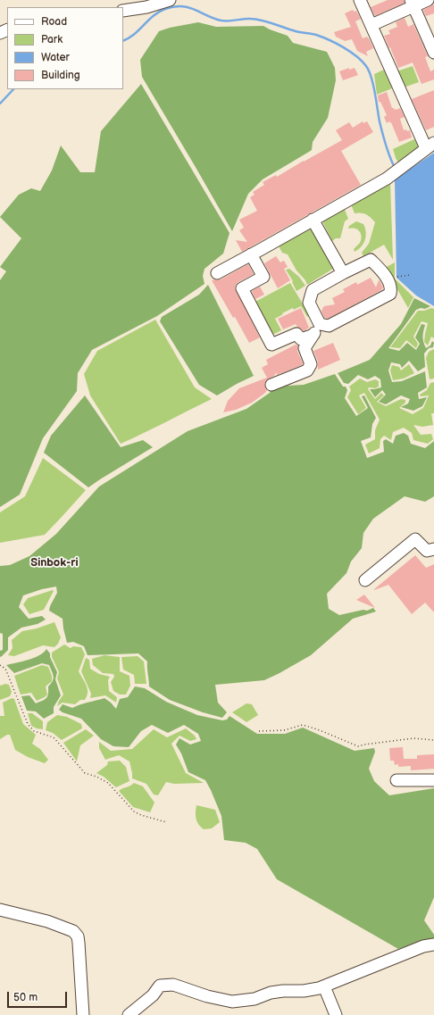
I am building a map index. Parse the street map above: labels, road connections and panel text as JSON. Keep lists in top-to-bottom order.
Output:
{
  "districts": ["Sinbok-ri"],
  "legend": [
    "Road",
    "Park",
    "Water",
    "Building"
  ],
  "scale_bar": "50 m"
}
